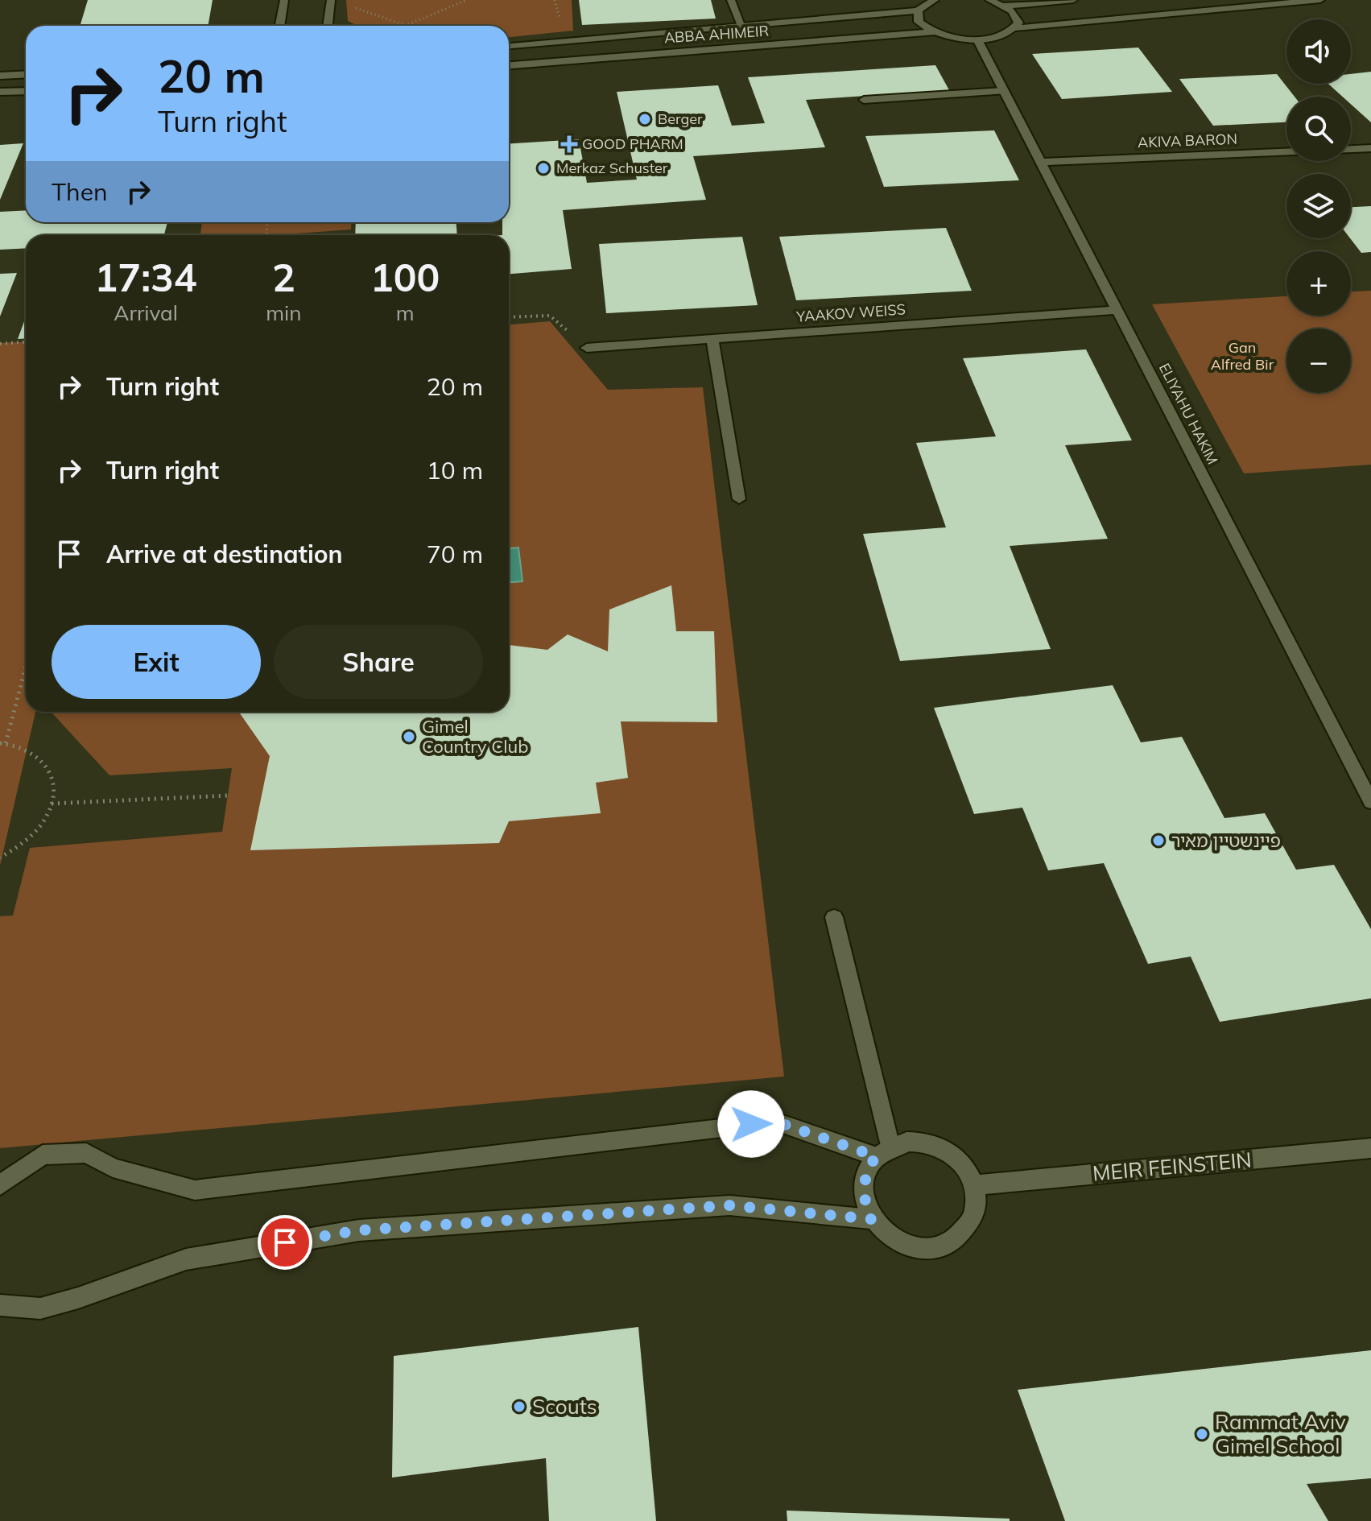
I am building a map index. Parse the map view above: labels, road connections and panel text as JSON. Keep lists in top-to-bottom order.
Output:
{
  "streets": {
    "street": [
      "ABBA AHIMEIR",
      "AKIVA BARON",
      "YAAKOV WEISS",
      "ELIYAHU HAKIM",
      "MEIR FEINSTEIN"
    ]
  },
  "crossings": [
    ["ABBA AHIMEIR", "ELIYAHU HAKIM"],
    ["AKIVA BARON", "ELIYAHU HAKIM"],
    ["YAAKOV WEISS", "ELIYAHU HAKIM"]
  ],
  "parks": ["Gan Alfred Bir"],
  "places": {
    "other": [
      "Berger",
      "Merkaz Schuster",
      "Gimel Country Club",
      "פיינשטיין מאיר",
      "Scouts",
      "Rammat Aviv Gimel School"
    ],
    "health": ["GOOD PHARM"]
  },
  "page": {
    "map_buttons": ["+", "−"],
    "turn": ["20 m", "Turn right"],
    "then": "Then",
    "eta": [
      "17:34",
      "Arrival",
      "2",
      "min",
      "100",
      "m"
    ],
    "list": [
      {
        "name": "Turn right",
        "value": "20 m"
      },
      {
        "name": "Turn right",
        "value": "10 m"
      },
      {
        "name": "Arrive at destination",
        "value": "70 m"
      }
    ],
    "buttons": ["Exit", "Share"]
  }
}
